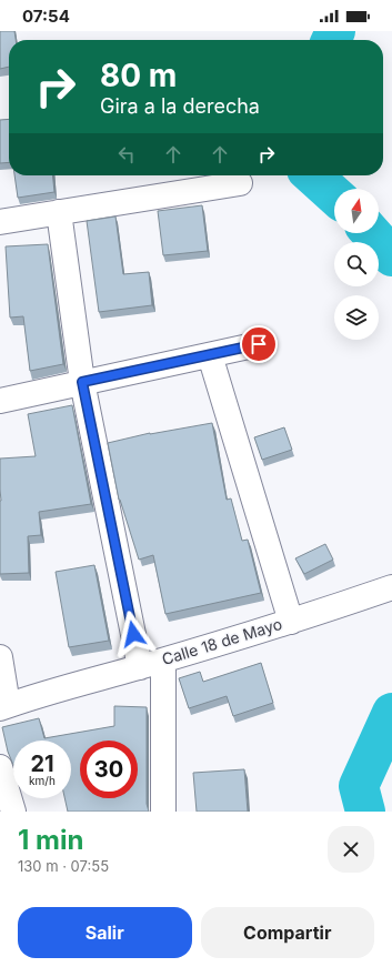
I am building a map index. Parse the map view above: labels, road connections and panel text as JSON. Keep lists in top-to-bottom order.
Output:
{
  "streets": {
    "street": ["Calle 18 de Mayo"]
  },
  "north": "top",
  "page": {
    "status": "07:54",
    "turn": ["80 m", "Gira a la derecha"],
    "speed": "21 km/h",
    "limit": "30",
    "heading": ["1 min", "130 m · 07:55"],
    "buttons": ["Salir", "Compartir"]
  }
}
